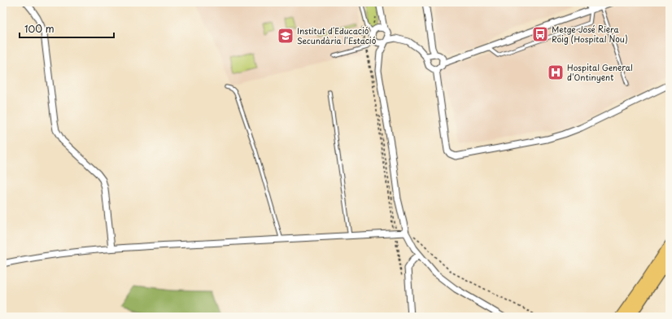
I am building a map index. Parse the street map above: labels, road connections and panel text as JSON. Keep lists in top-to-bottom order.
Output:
{
  "places": {
    "bus stop": ["Metge José Riera Roig (Hospital Nou)"],
    "school or university": ["Institut d'Educació Secundària l'Estació"],
    "hospital": ["Hospital General d'Ontinyent"]
  },
  "scale_bar": "100 m"
}
